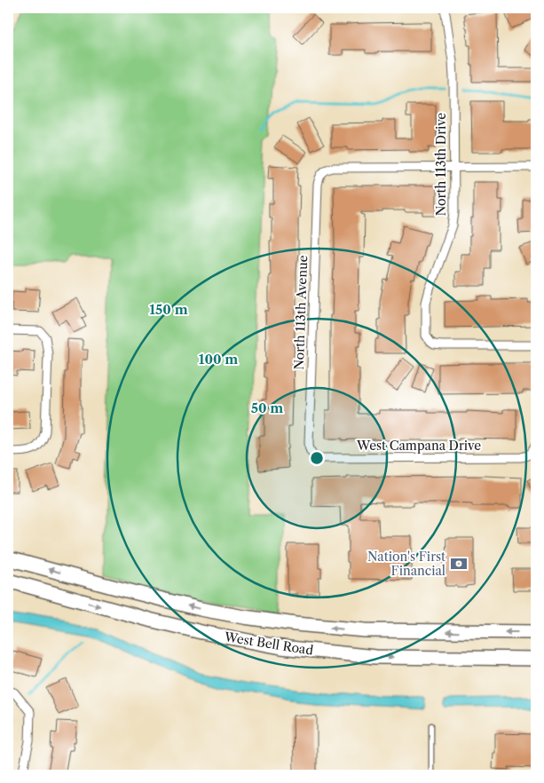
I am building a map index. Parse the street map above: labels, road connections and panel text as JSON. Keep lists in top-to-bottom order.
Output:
{
  "streets": {
    "main road": ["West Bell Road"],
    "street": ["North 113th Drive", "North 113th Avenue", "West Campana Drive"]
  },
  "crossings": [
    ["North 113th Drive", "North 113th Avenue"],
    ["North 113th Avenue", "West Campana Drive"]
  ],
  "places": {
    "bank": ["Nation's First Financial"]
  },
  "rings": ["150 m", "100 m", "50 m"]
}
